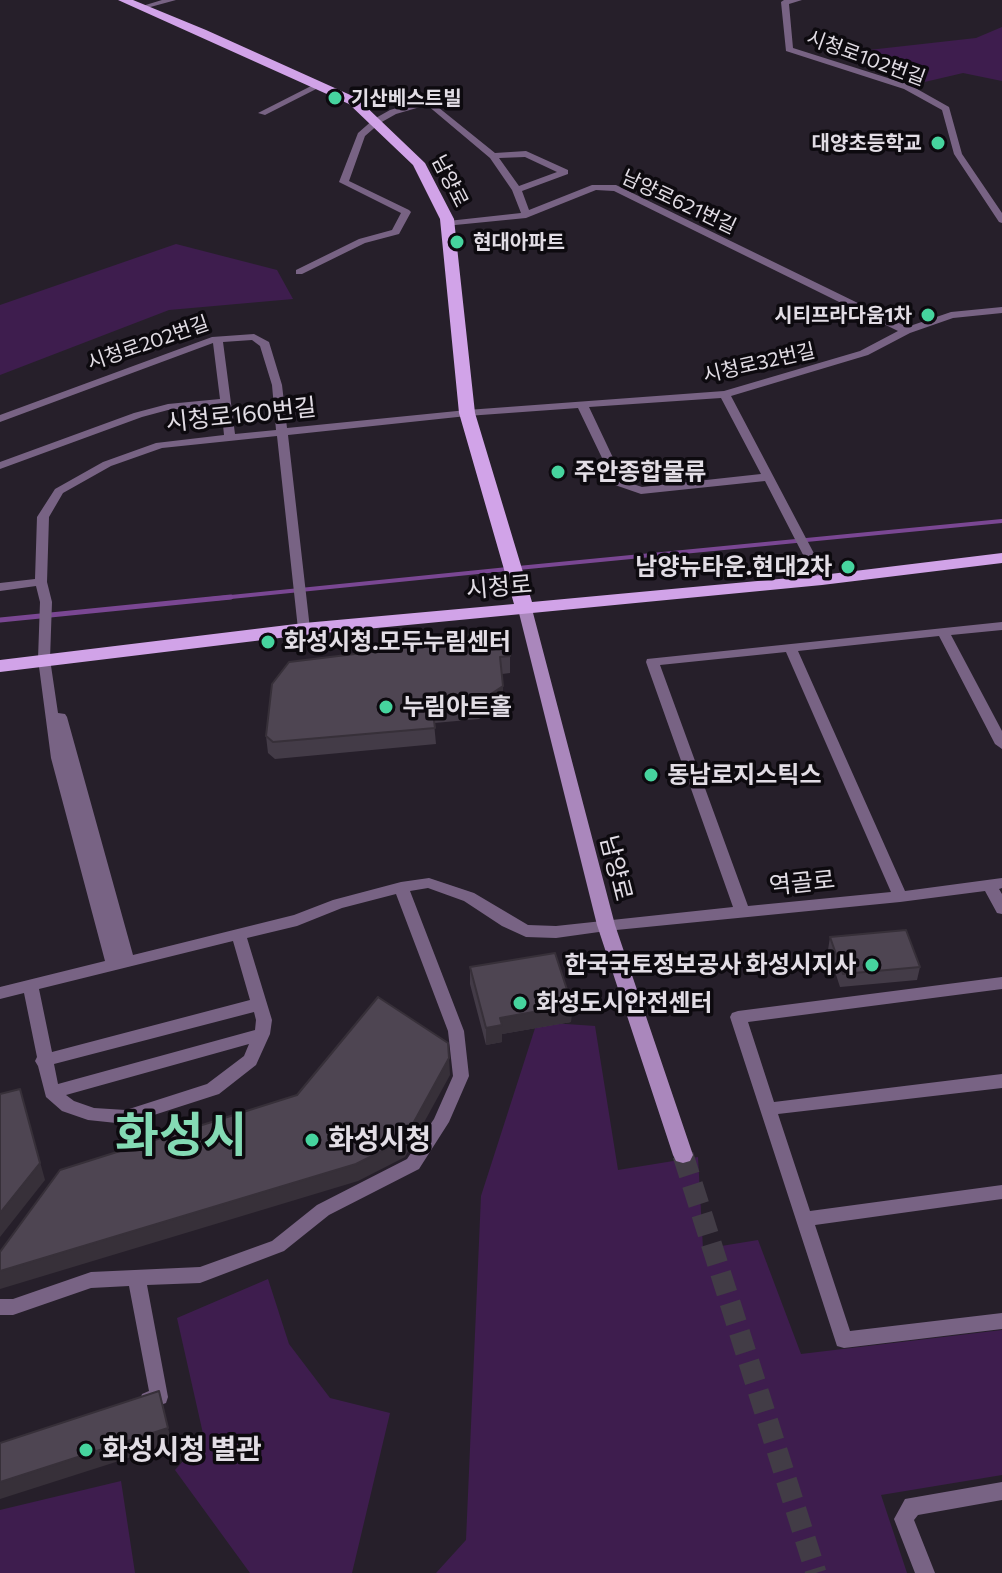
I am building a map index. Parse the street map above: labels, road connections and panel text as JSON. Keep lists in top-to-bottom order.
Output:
{
  "streets": {
    "main road": ["남양로", "시청로"],
    "street": [
      "시청로102번길",
      "남양로621번길",
      "시청로202번길",
      "시청로32번길",
      "시청로160번길",
      "역골로"
    ]
  },
  "crossings": [
    ["남양로", "남양로621번길"],
    ["남양로", "시청로32번길"],
    ["남양로", "시청로160번길"],
    ["남양로", "시청로"],
    ["남양로", "역골로"],
    ["남양로621번길", "시청로32번길"],
    ["시청로202번길", "시청로160번길"],
    ["시청로202번길", "시청로"],
    ["시청로32번길", "시청로160번길"],
    ["시청로160번길", "시청로"],
    ["시청로160번길", "역골로"]
  ],
  "districts": ["화성시"],
  "places": [
    "기산베스트빌",
    "대양초등학교",
    "현대아파트",
    "시티프라다움1차",
    "주안종합물류",
    "남양뉴타운.현대2차",
    "화성시청.모두누림센터",
    "누림아트홀",
    "동남로지스틱스",
    "한국국토정보공사 화성시지사",
    "화성도시안전센터",
    "화성시청",
    "화성시청 별관"
  ]
}
